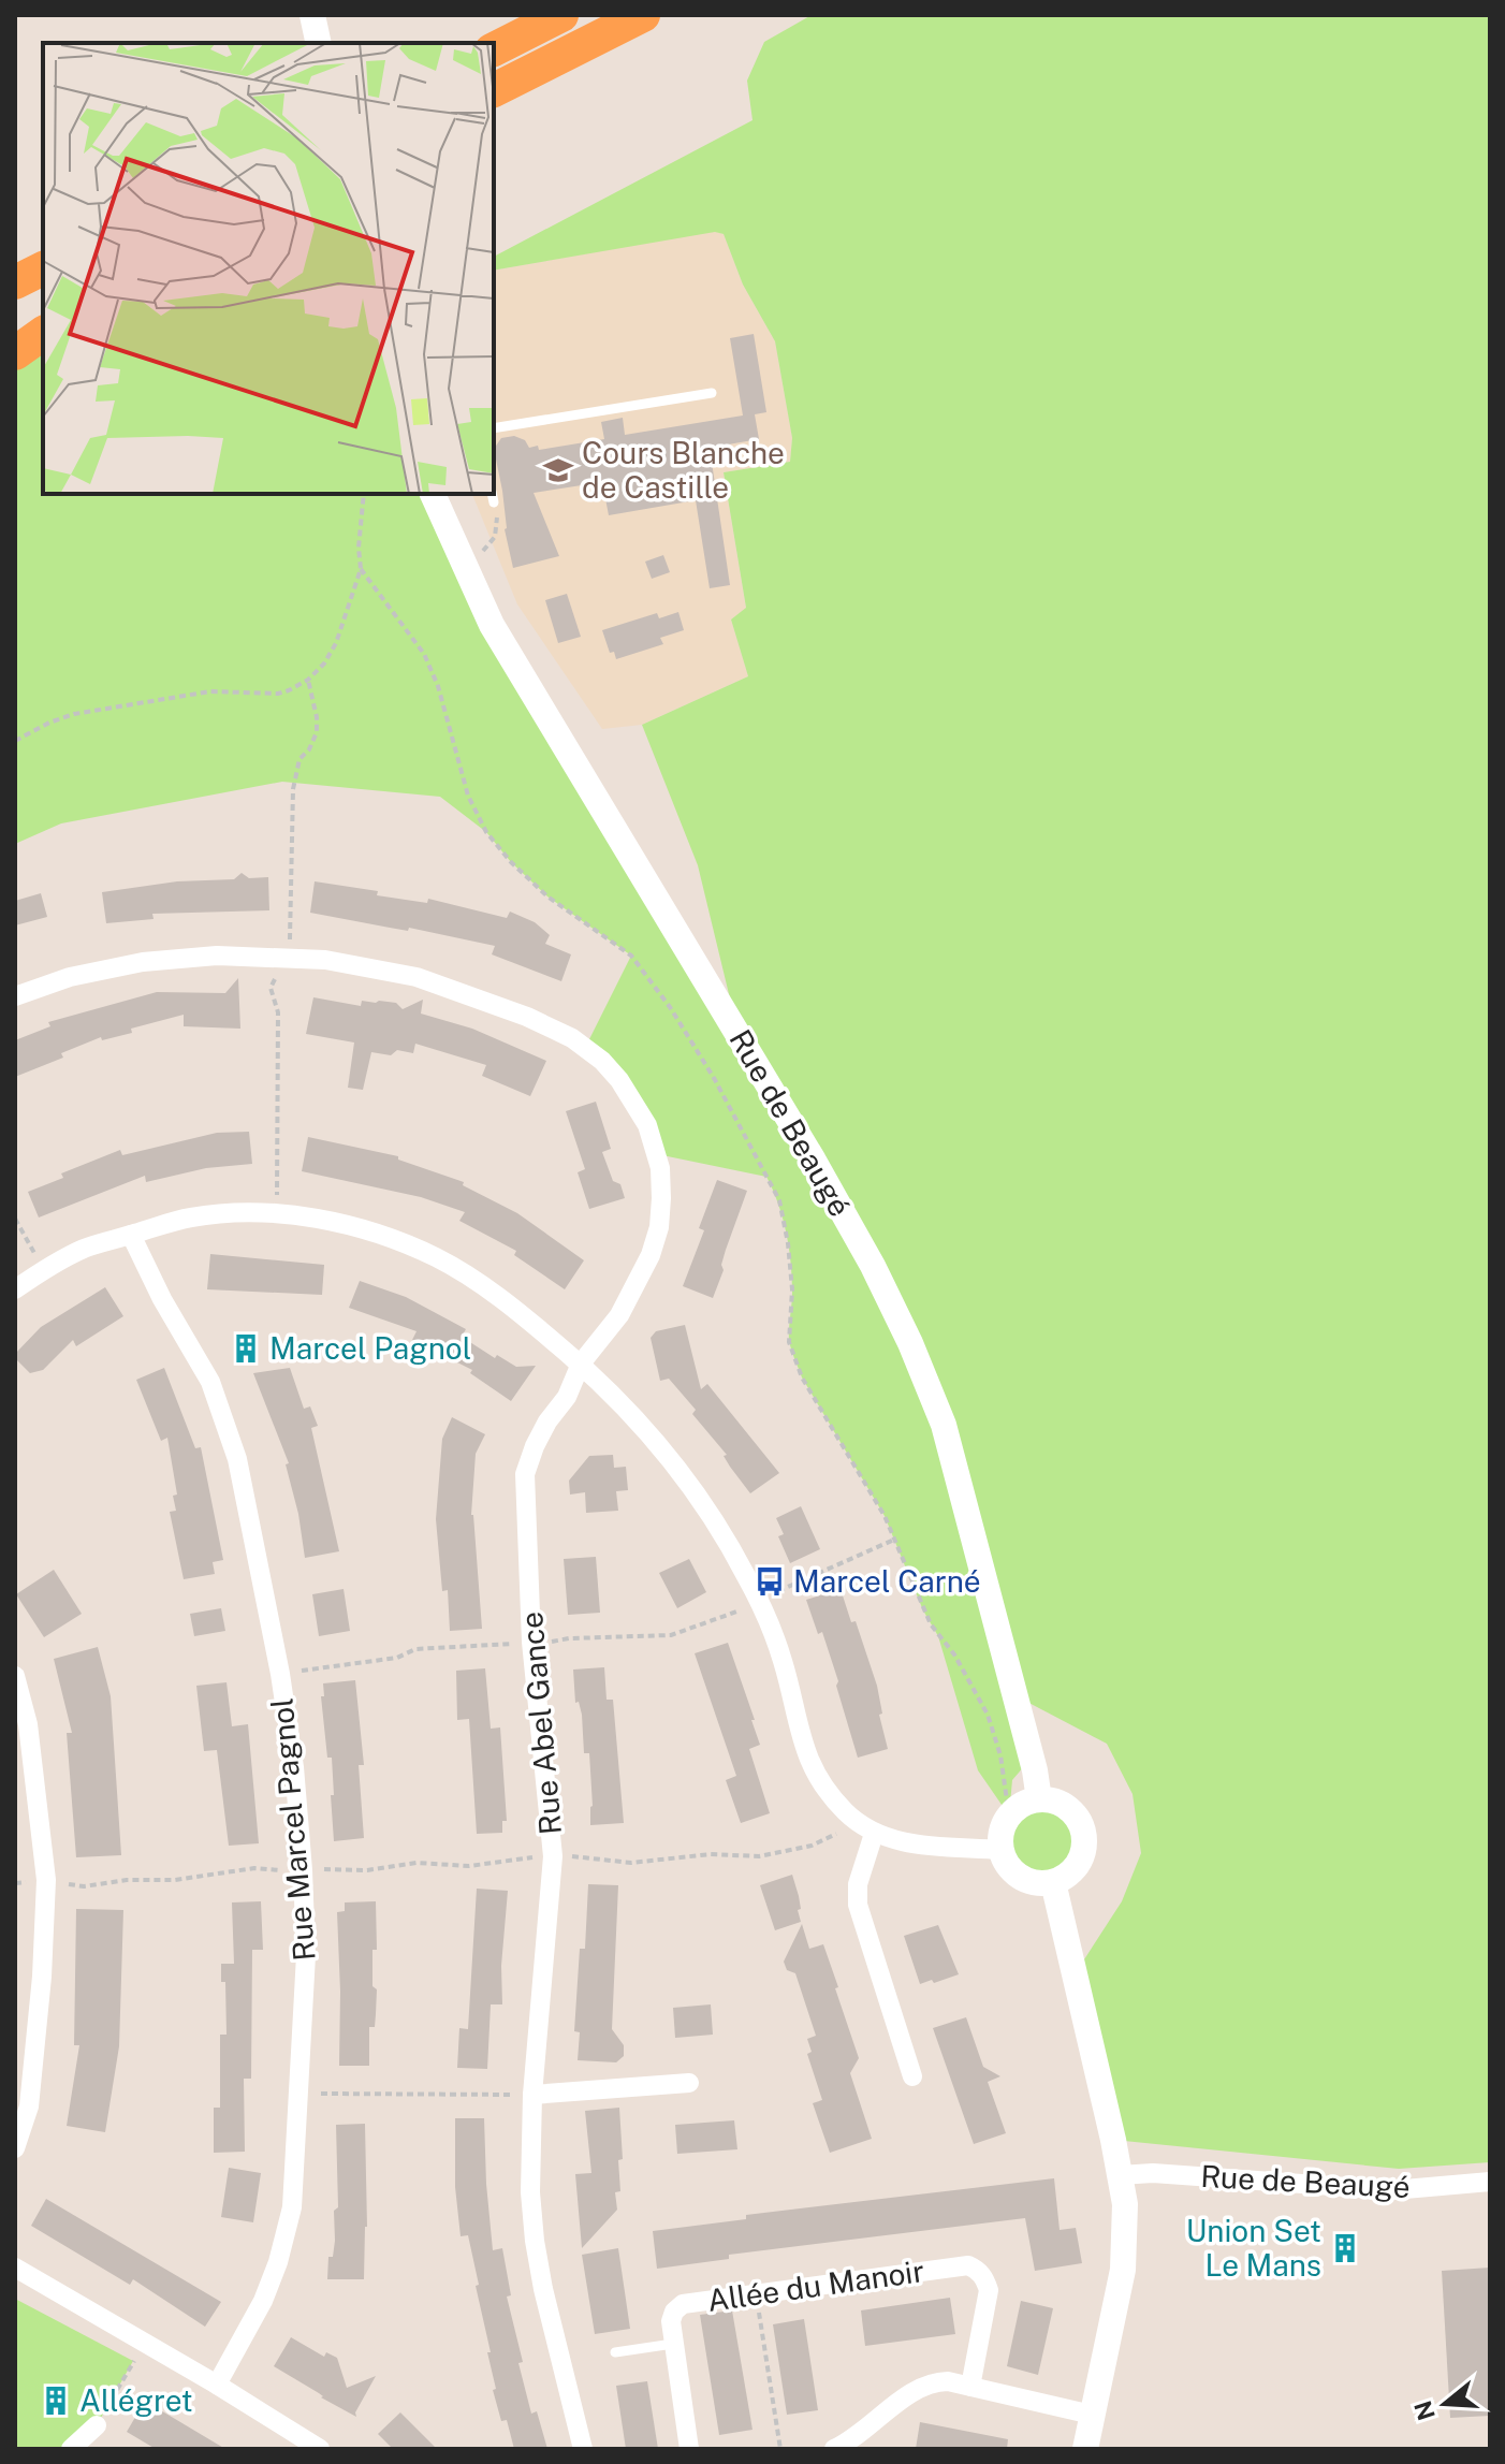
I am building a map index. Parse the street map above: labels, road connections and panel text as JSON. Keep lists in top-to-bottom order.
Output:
{
  "streets": {
    "street": [
      "Rue de Beaugé",
      "Rue Abel Gance",
      "Rue Marcel Pagnol",
      "Allée du Manoir"
    ]
  },
  "places": {
    "school or university": ["Cours Blanche de Castille"],
    "building": ["Marcel Pagnol", "Union Set Le Mans", "Allégret"],
    "bus stop": ["Marcel Carné"]
  },
  "north": "left"
}
